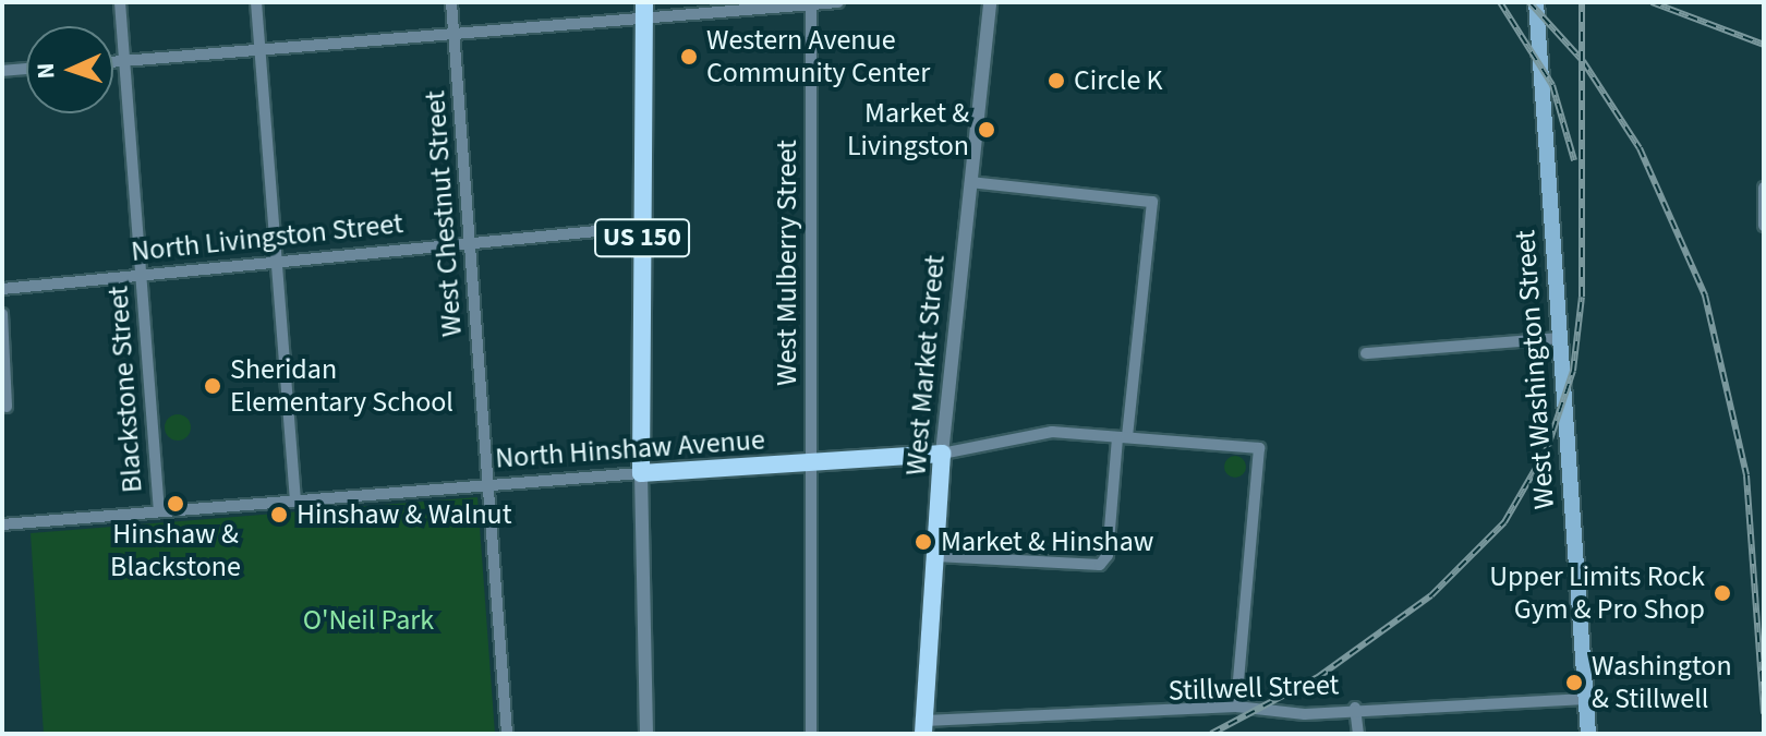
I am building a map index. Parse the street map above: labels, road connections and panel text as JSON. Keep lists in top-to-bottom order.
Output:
{
  "streets": {
    "main road": [
      "US 150",
      "West Market Street",
      "West Washington Street",
      "North Hinshaw Avenue"
    ],
    "street": [
      "West Chestnut Street",
      "North Livingston Street",
      "West Mulberry Street",
      "Blackstone Street",
      "Stillwell Street"
    ]
  },
  "crossings": [
    ["West Chestnut Street", "North Livingston Street"],
    ["West Chestnut Street", "North Hinshaw Avenue"],
    ["North Livingston Street", "US 150"],
    ["North Livingston Street", "Blackstone Street"],
    ["US 150", "North Hinshaw Avenue"],
    ["West Mulberry Street", "North Hinshaw Avenue"],
    ["West Market Street", "North Hinshaw Avenue"],
    ["West Market Street", "Stillwell Street"],
    ["West Washington Street", "Stillwell Street"],
    ["Blackstone Street", "North Hinshaw Avenue"],
    ["North Hinshaw Avenue", "Stillwell Street"]
  ],
  "parks": ["O'Neil Park"],
  "places": [
    "Western Avenue Community Center",
    "Circle K",
    "Market & Livingston",
    "Sheridan Elementary School",
    "Hinshaw & Blackstone",
    "Hinshaw & Walnut",
    "Market & Hinshaw",
    "Upper Limits Rock Gym & Pro Shop",
    "Washington & Stillwell"
  ],
  "north": "left"
}
